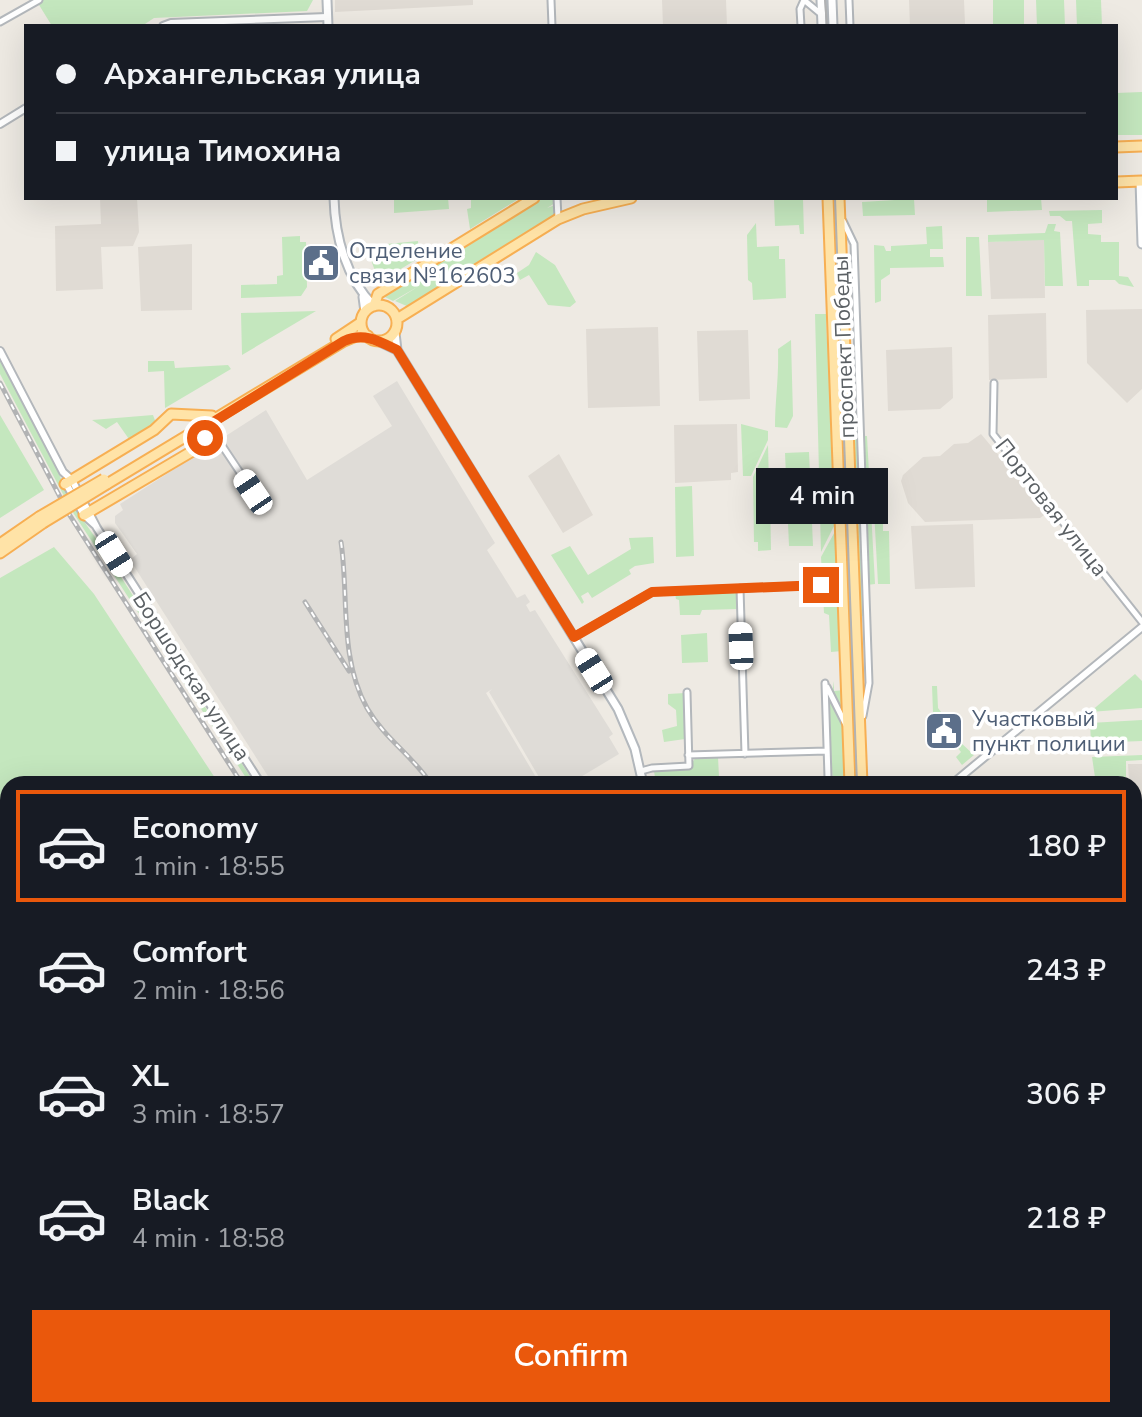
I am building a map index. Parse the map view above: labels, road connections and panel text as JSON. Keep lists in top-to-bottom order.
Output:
{
  "streets": {
    "main road": ["проспект Победы"],
    "street": ["Портовая улица", "Боршодская улица"]
  },
  "places": {
    "public building": ["Отделение связи №162603", "Участковый пункт полиции"]
  },
  "page": {
    "banner": ["Архангельская улица", "улица Тимохина"],
    "bubble": "4 min",
    "list": [
      {
        "name": "Economy",
        "note": "1 min · 18:55",
        "value": "180 ₽"
      },
      {
        "name": "Comfort",
        "note": "2 min · 18:56",
        "value": "243 ₽"
      },
      {
        "name": "XL",
        "note": "3 min · 18:57",
        "value": "306 ₽"
      },
      {
        "name": "Black",
        "note": "4 min · 18:58",
        "value": "218 ₽"
      }
    ],
    "buttons": "Confirm"
  }
}
